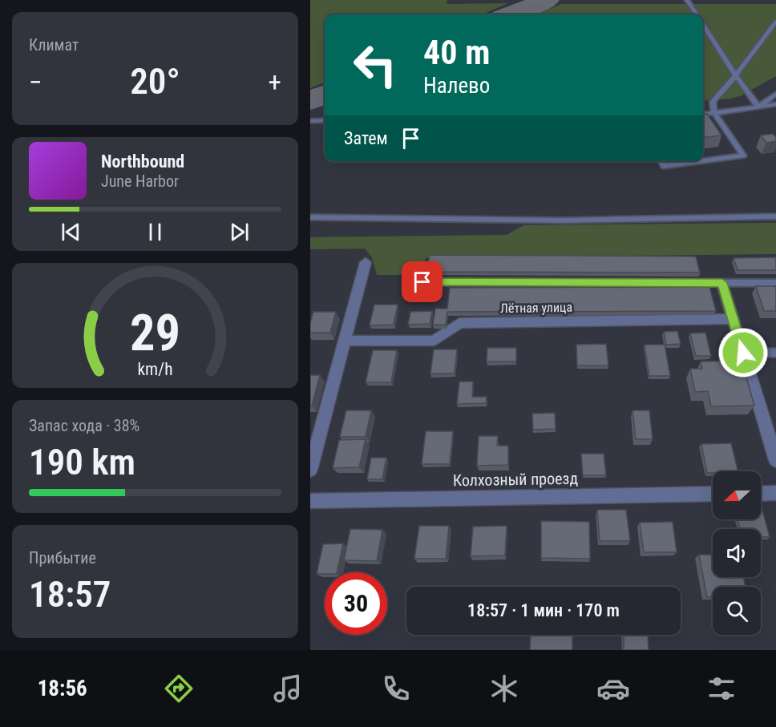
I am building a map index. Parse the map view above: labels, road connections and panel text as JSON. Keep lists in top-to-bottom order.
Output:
{
  "streets": {
    "street": ["Лётная улица", "Колхозный проезд"]
  },
  "north": "left",
  "page": {
    "tile": [
      "Климат",
      ["Запас хода · 38%", "190 km"],
      ["Прибытие", "18:57"]
    ],
    "turn": ["40 m", "Налево"],
    "heat": ["−", "20°", "+"],
    "then": "Затем",
    "song": ["Northbound", "June Harbor"],
    "limit": "30",
    "trip": "18:57 · 1 мин · 170 m",
    "tabs": "18:56",
    "gauge": ["29", "km/h"]
  }
}
